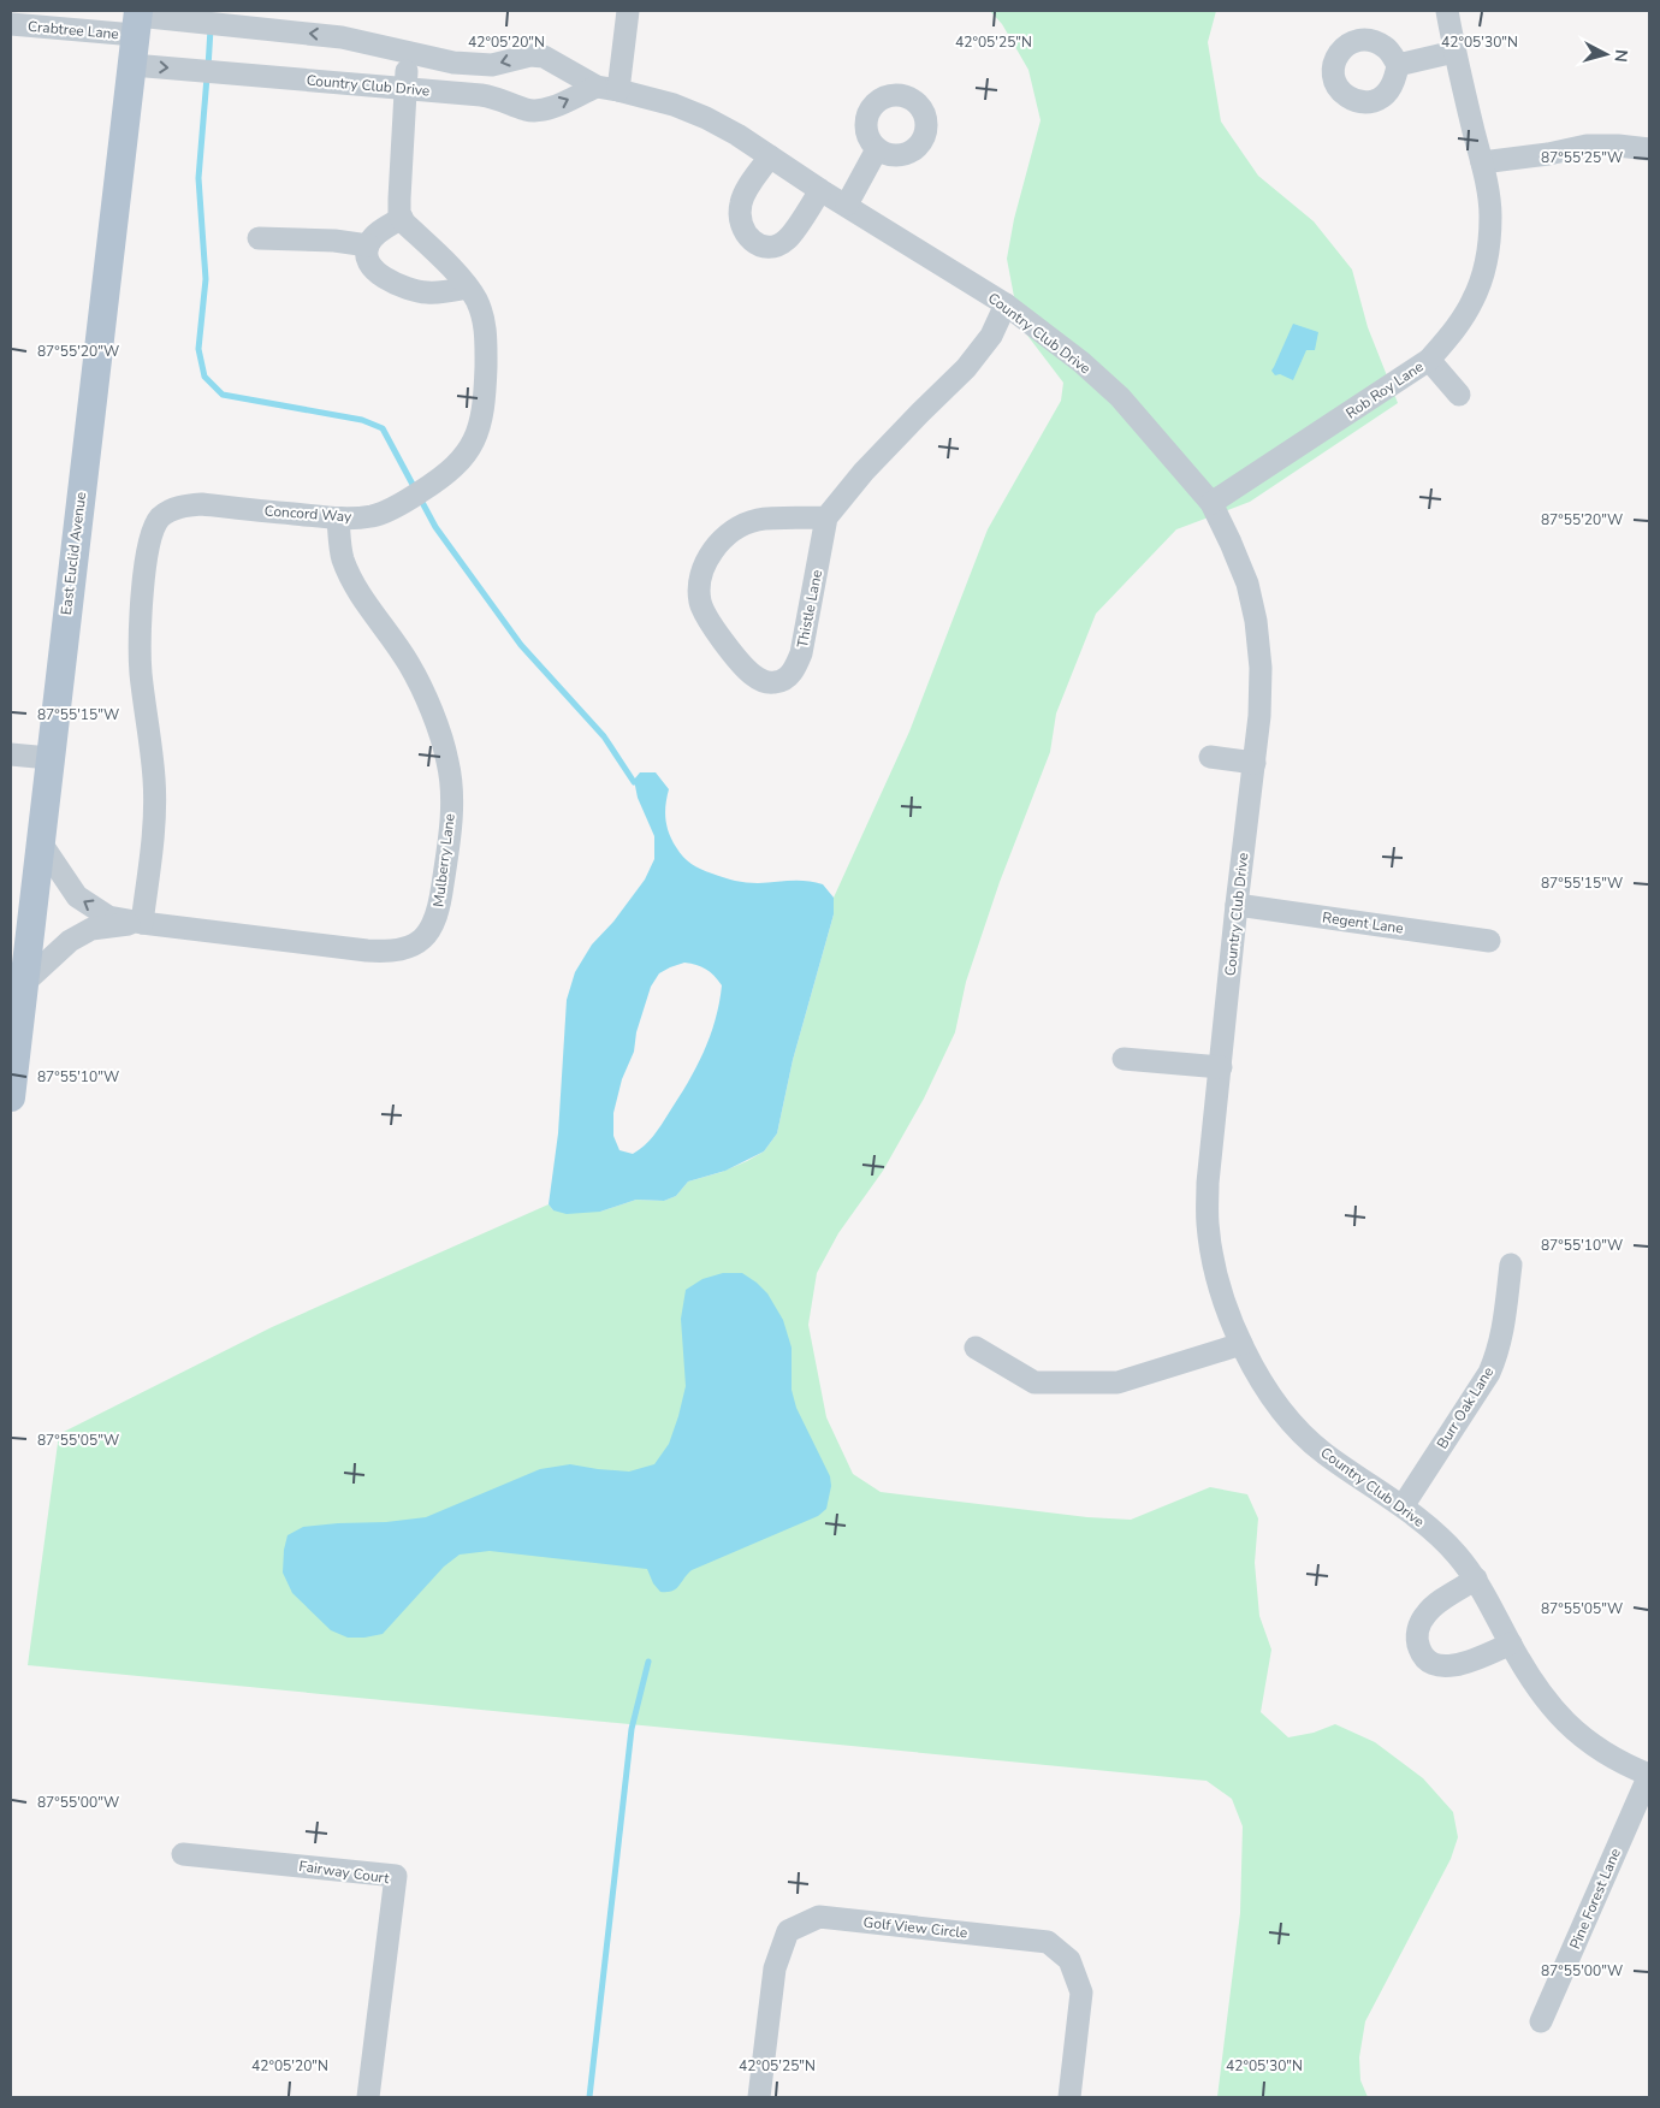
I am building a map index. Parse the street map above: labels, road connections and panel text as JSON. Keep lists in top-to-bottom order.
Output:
{
  "streets": {
    "main road": ["East Euclid Avenue"],
    "street": [
      "Crabtree Lane",
      "Country Club Drive",
      "Rob Roy Lane",
      "Concord Way",
      "Thistle Lane",
      "Mulberry Lane",
      "Regent Lane",
      "Burr Oak Lane",
      "Fairway Court",
      "Pine Forest Lane",
      "Golf View Circle"
    ]
  },
  "crossings": [
    ["Crabtree Lane", "Country Club Drive"],
    ["Crabtree Lane", "East Euclid Avenue"],
    ["Country Club Drive", "Rob Roy Lane"],
    ["Country Club Drive", "East Euclid Avenue"],
    ["Country Club Drive", "Thistle Lane"],
    ["Country Club Drive", "Regent Lane"],
    ["Country Club Drive", "Burr Oak Lane"],
    ["Country Club Drive", "Pine Forest Lane"],
    ["Concord Way", "Mulberry Lane"],
    ["East Euclid Avenue", "Mulberry Lane"]
  ],
  "north": "right",
  "coordinates": [
    "42°05'20\"N",
    "42°05'25\"N",
    "42°05'30\"N",
    "87°55'25\"W",
    "87°55'20\"W",
    "87°55'15\"W",
    "87°55'10\"W",
    "87°55'05\"W",
    "87°55'00\"W"
  ]
}
